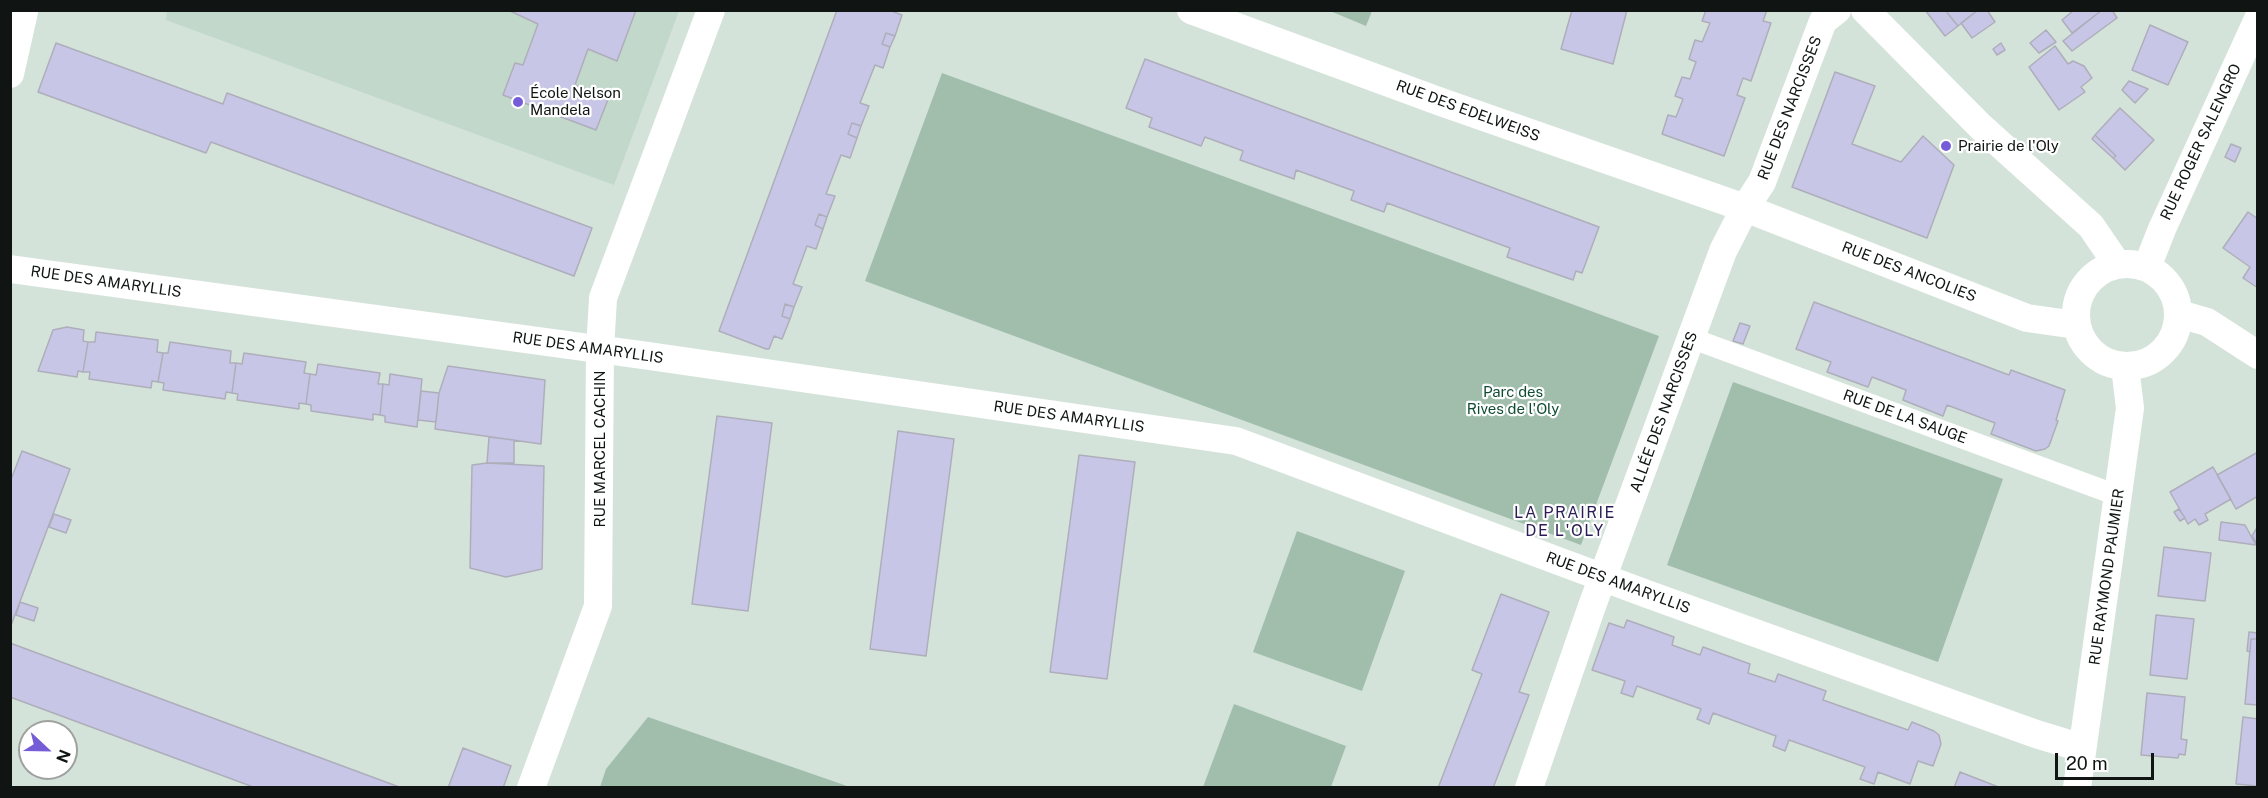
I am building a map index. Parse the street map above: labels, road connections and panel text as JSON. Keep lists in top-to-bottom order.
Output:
{
  "streets": {
    "street": [
      "RUE DES NARCISSES",
      "RUE DES EDELWEISS",
      "RUE ROGER SALENGRO",
      "RUE DES ANCOLIES",
      "RUE DES AMARYLLIS",
      "ALLÉE DES NARCISSES",
      "RUE DE LA SAUGE",
      "RUE MARCEL CACHIN",
      "RUE RAYMOND PAUMIER"
    ]
  },
  "crossings": [
    ["RUE DES NARCISSES", "RUE DES EDELWEISS"],
    ["RUE DES NARCISSES", "RUE DES ANCOLIES"],
    ["RUE DES NARCISSES", "ALLÉE DES NARCISSES"],
    ["RUE DES EDELWEISS", "RUE DES ANCOLIES"],
    ["RUE DES EDELWEISS", "ALLÉE DES NARCISSES"],
    ["RUE ROGER SALENGRO", "RUE DES ANCOLIES"],
    ["RUE ROGER SALENGRO", "RUE RAYMOND PAUMIER"],
    ["RUE DES ANCOLIES", "ALLÉE DES NARCISSES"],
    ["RUE DES ANCOLIES", "RUE RAYMOND PAUMIER"],
    ["RUE DES AMARYLLIS", "ALLÉE DES NARCISSES"],
    ["RUE DES AMARYLLIS", "RUE MARCEL CACHIN"],
    ["RUE DES AMARYLLIS", "RUE RAYMOND PAUMIER"],
    ["ALLÉE DES NARCISSES", "RUE DE LA SAUGE"],
    ["RUE DE LA SAUGE", "RUE RAYMOND PAUMIER"]
  ],
  "districts": ["LA PRAIRIE DE L'OLY"],
  "parks": ["Parc des Rives de l'Oly"],
  "places": ["École Nelson Mandela", "Prairie de l'Oly"],
  "scale_bar": "20 m",
  "north": "right"
}
